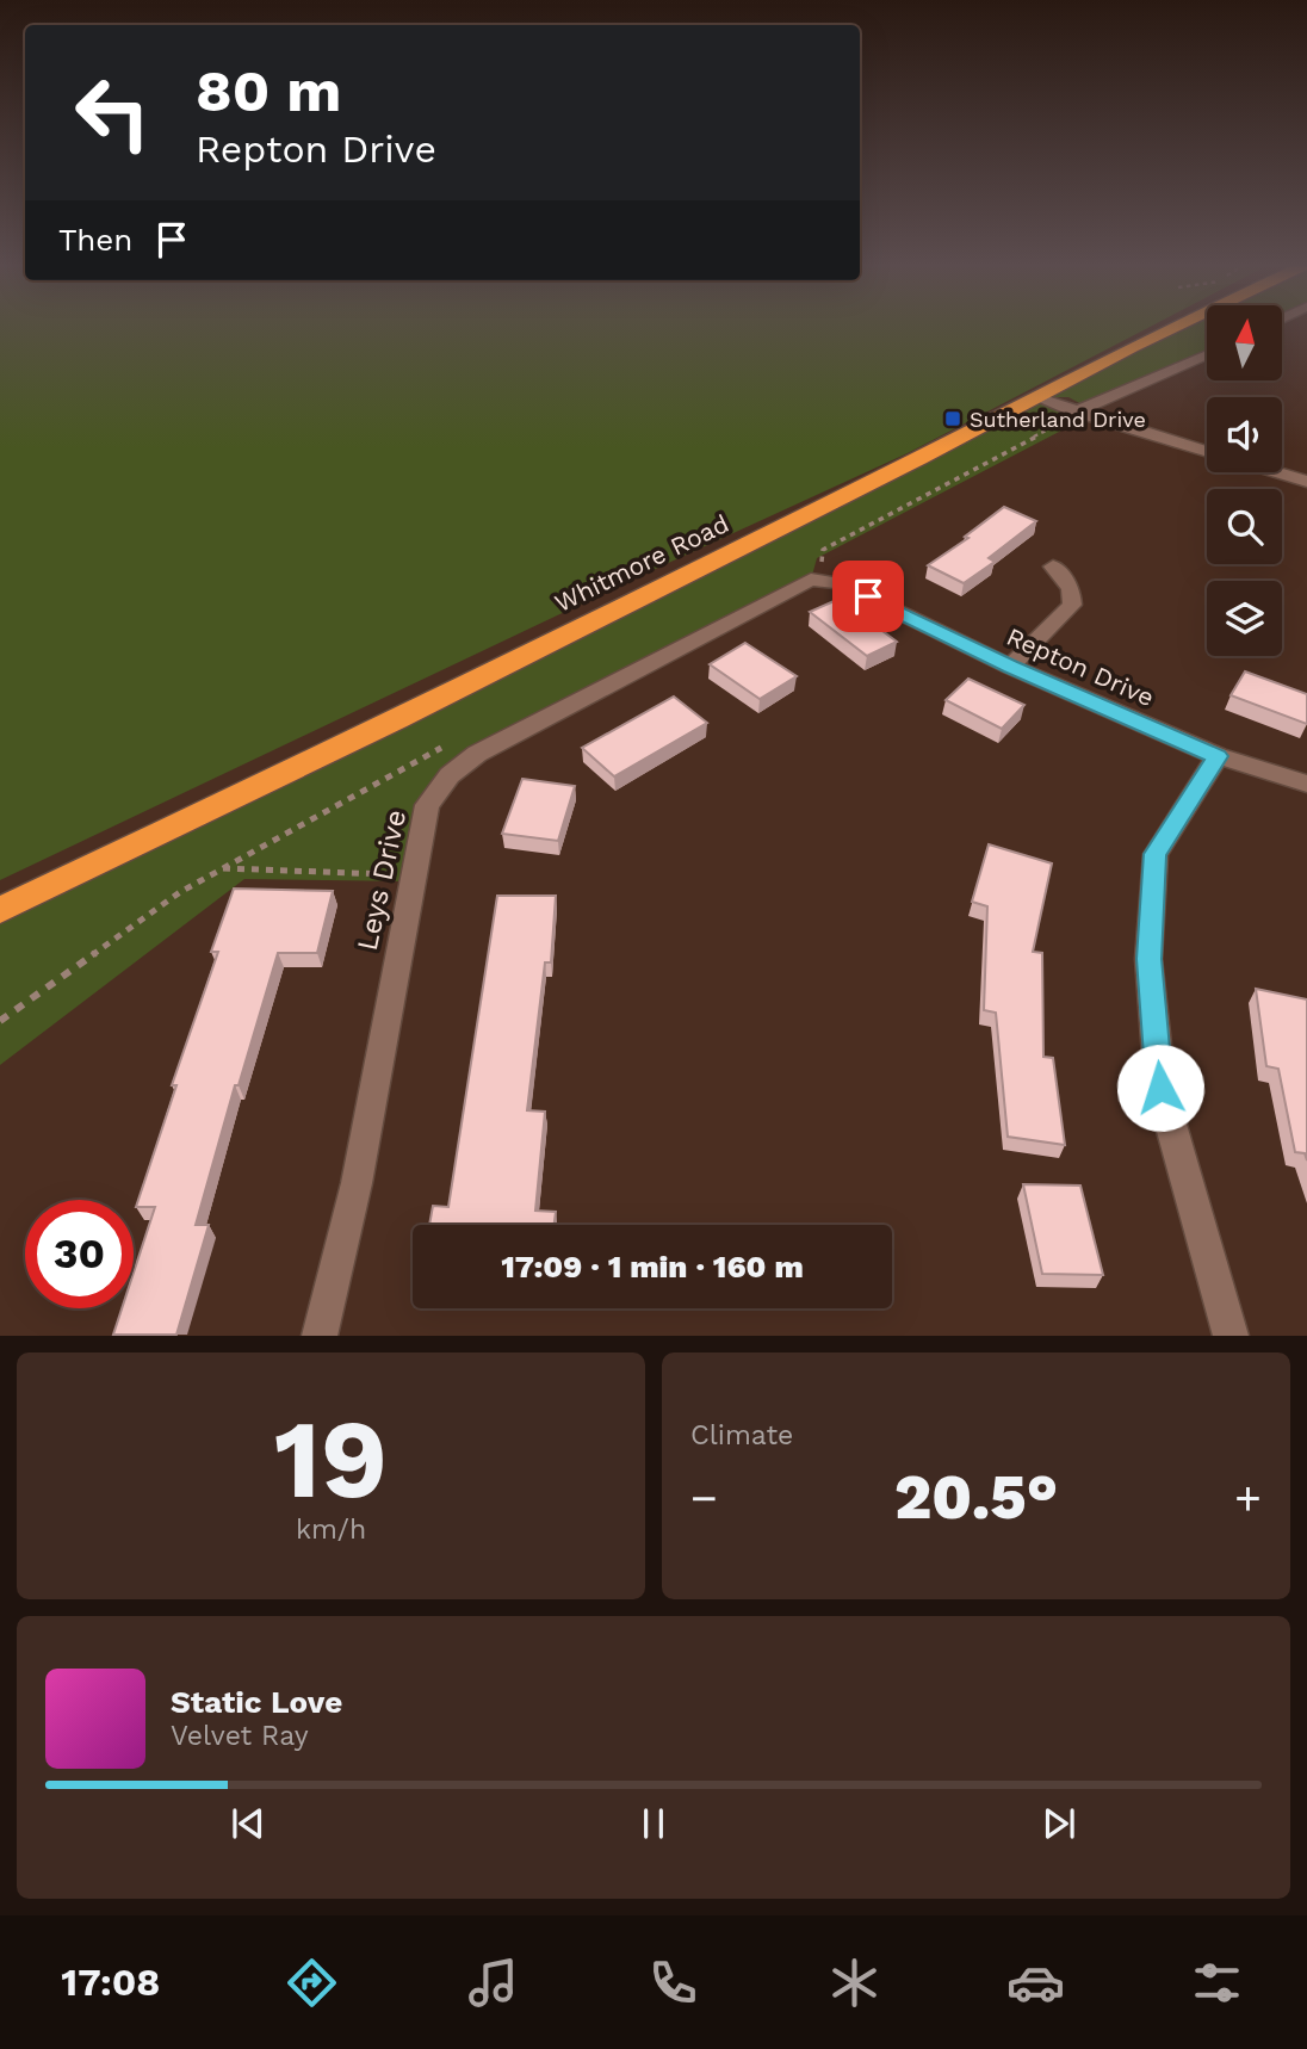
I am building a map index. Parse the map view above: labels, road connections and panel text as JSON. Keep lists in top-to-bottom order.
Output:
{
  "streets": {
    "highway": ["Whitmore Road"],
    "street": ["Repton Drive", "Leys Drive"]
  },
  "crossings": [
    ["Repton Drive", "Leys Drive"]
  ],
  "places": {
    "transit": ["Sutherland Drive"]
  },
  "north": "top",
  "page": {
    "turn": ["80 m", "Repton Drive"],
    "then": "Then",
    "limit": "30",
    "trip": "17:09 · 1 min · 160 m",
    "tile": [
      ["19", "km/h"],
      "Climate"
    ],
    "heat": ["−", "20.5°", "+"],
    "song": ["Static Love", "Velvet Ray"],
    "tabs": "17:08"
  }
}
